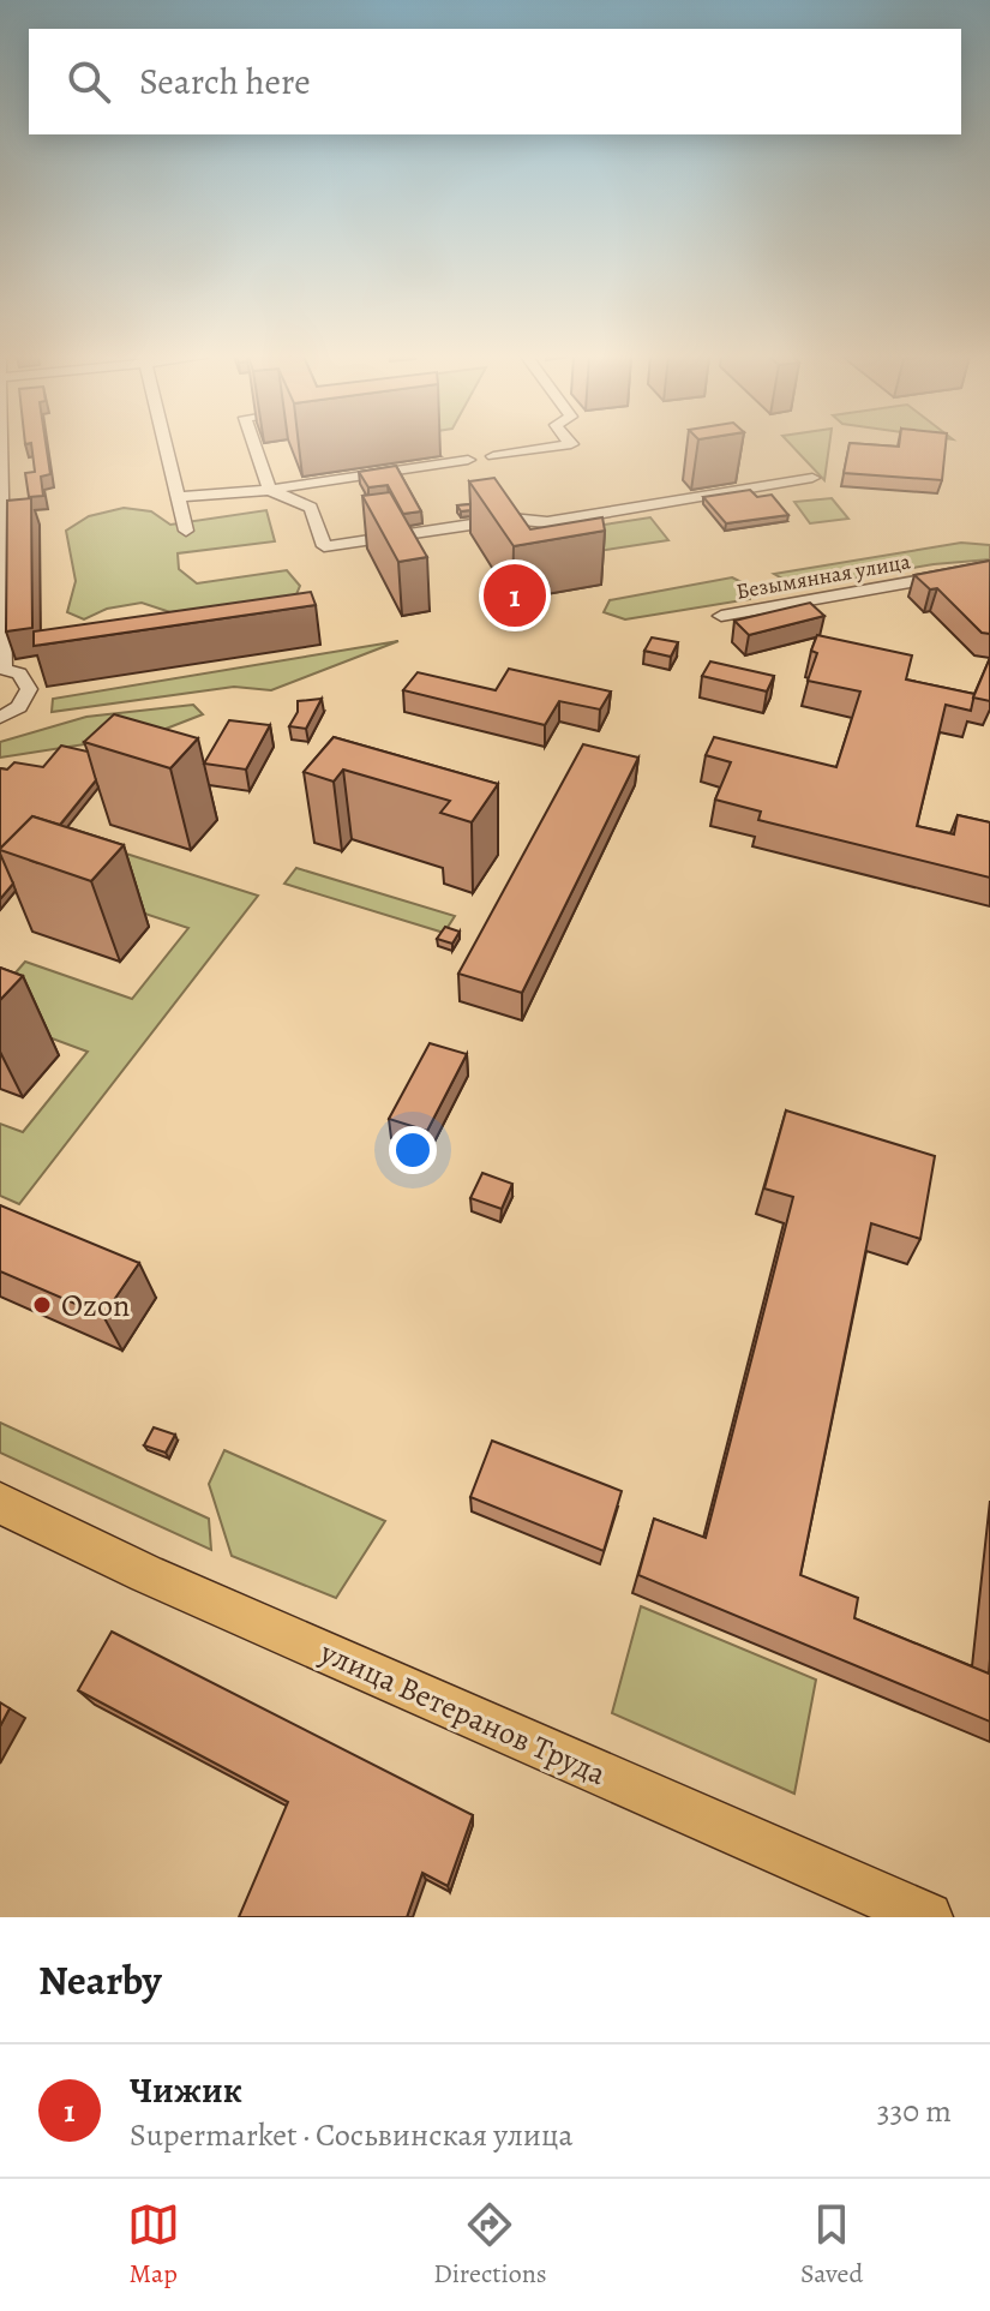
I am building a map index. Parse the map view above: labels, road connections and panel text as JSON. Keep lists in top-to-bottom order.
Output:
{
  "streets": {
    "main road": ["улица Ветеранов Труда"],
    "street": ["Безымянная улица"]
  },
  "places": ["Ozon"],
  "page": {
    "search": "Search here",
    "pins": "1",
    "heading": "Nearby",
    "list": [
      {
        "mark": "1",
        "name": "Чижик",
        "note": "Supermarket · Сосьвинская улица",
        "value": "330 m"
      }
    ],
    "nav": ["Map", "Directions", "Saved"]
  }
}
